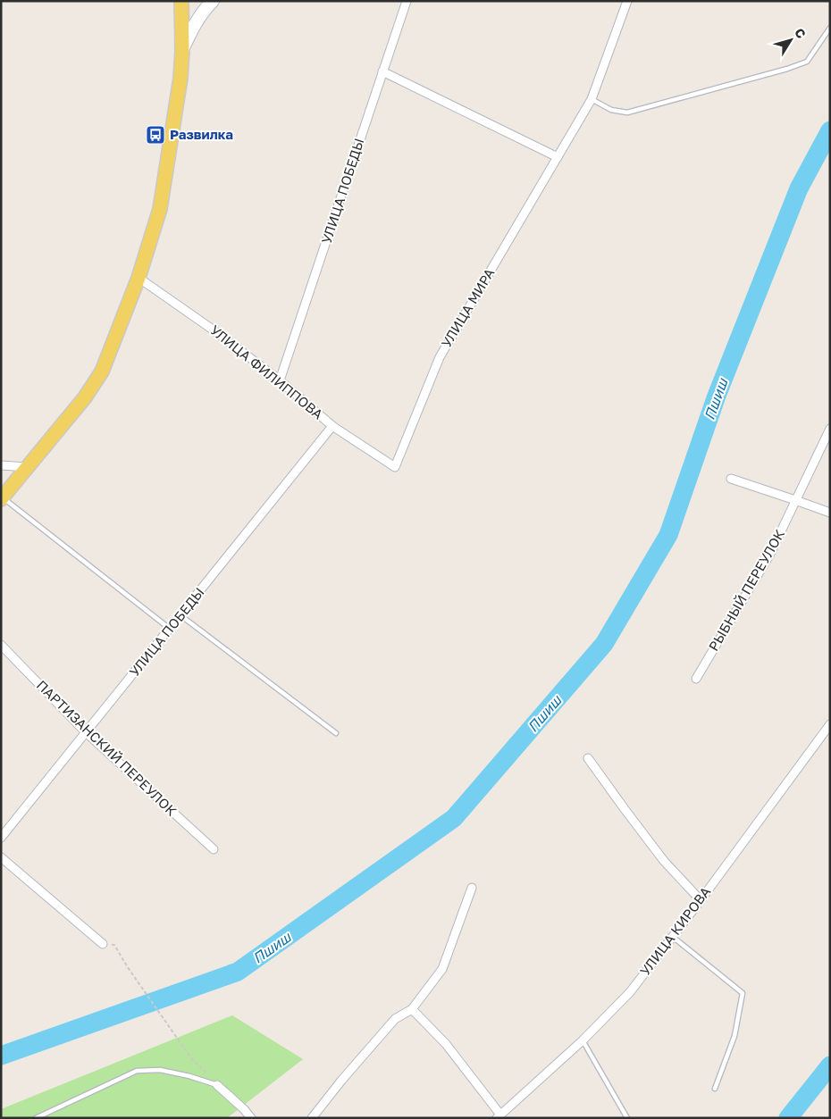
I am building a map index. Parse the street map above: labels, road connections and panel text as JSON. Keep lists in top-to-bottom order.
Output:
{
  "streets": {
    "street": [
      "УЛИЦА ПОБЕДЫ",
      "УЛИЦА МИРА",
      "УЛИЦА ФИЛИППОВА",
      "РЫБНЫЙ ПЕРЕУЛОК",
      "ПАРТИЗАНСКИЙ ПЕРЕУЛОК",
      "УЛИЦА КИРОВА"
    ]
  },
  "crossings": [
    ["УЛИЦА ПОБЕДЫ", "УЛИЦА ФИЛИППОВА"],
    ["УЛИЦА ПОБЕДЫ", "ПАРТИЗАНСКИЙ ПЕРЕУЛОК"],
    ["УЛИЦА МИРА", "УЛИЦА ФИЛИППОВА"]
  ],
  "water": ["Пшиш"],
  "places": {
    "bus stop": ["Развилка"]
  },
  "north": "top right"
}
